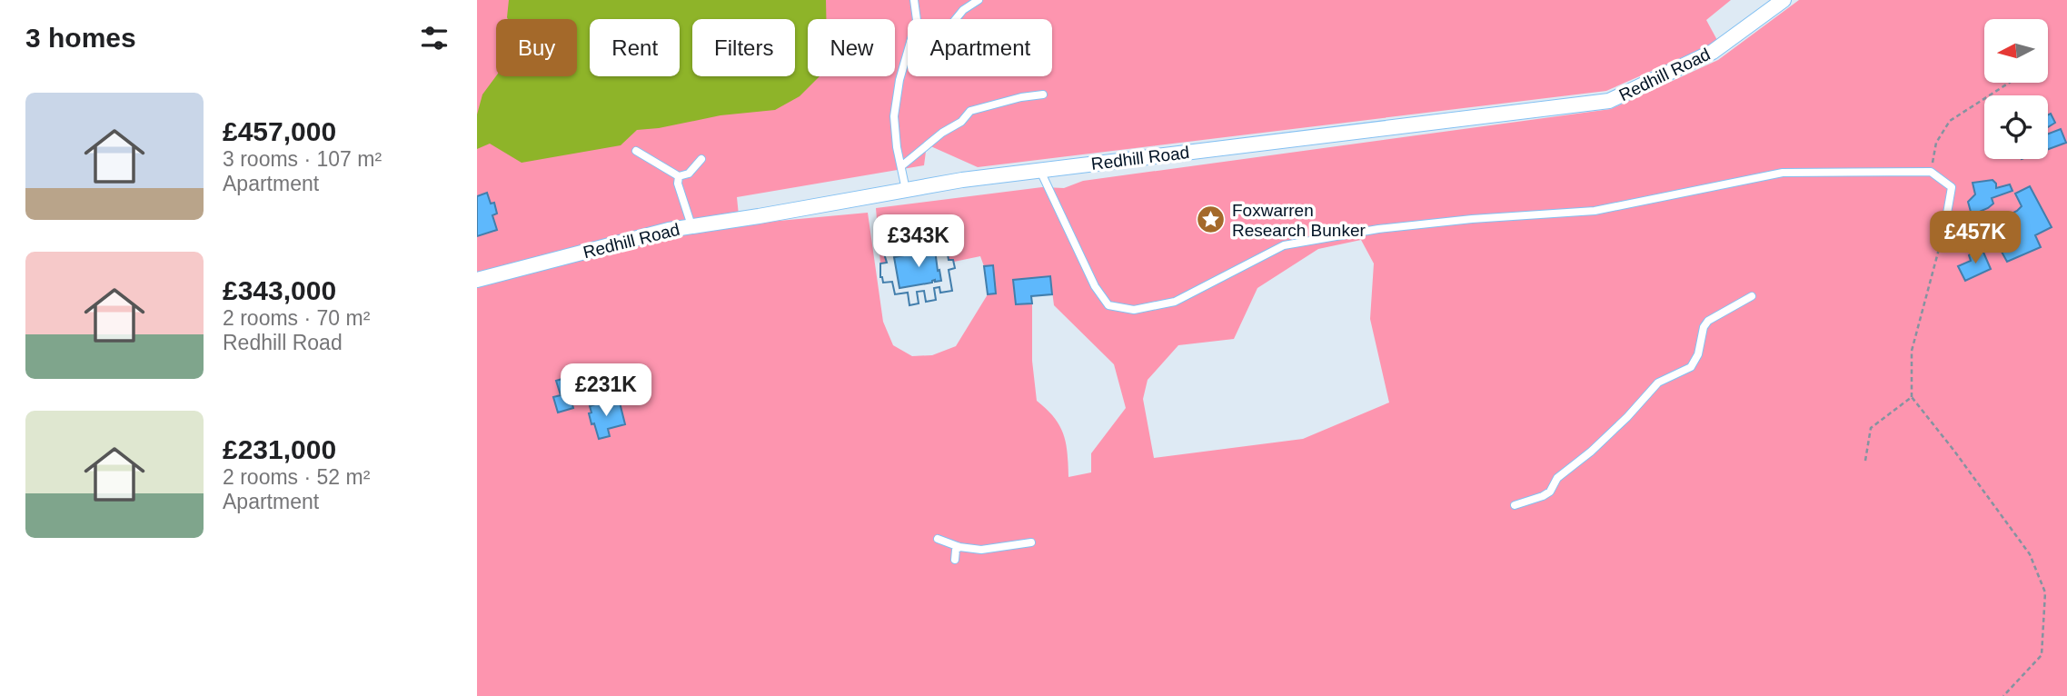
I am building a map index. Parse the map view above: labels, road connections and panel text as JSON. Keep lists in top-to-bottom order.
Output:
{
  "streets": {
    "street": ["Redhill Road"]
  },
  "places": {
    "place": ["Foxwarren Research Bunker"]
  },
  "north": "left",
  "page": {
    "heading": "3 homes",
    "chip": [
      "Buy",
      "Rent",
      "Filters",
      "New",
      "Apartment"
    ],
    "list": [
      {
        "name": "£457,000",
        "note": "3 rooms · 107 m² · Apartment"
      },
      {
        "name": "£343,000",
        "note": "2 rooms · 70 m² · Redhill Road"
      },
      {
        "name": "£231,000",
        "note": "2 rooms · 52 m² · Apartment"
      }
    ],
    "price": ["£457K", "£343K", "£231K"]
  }
}
